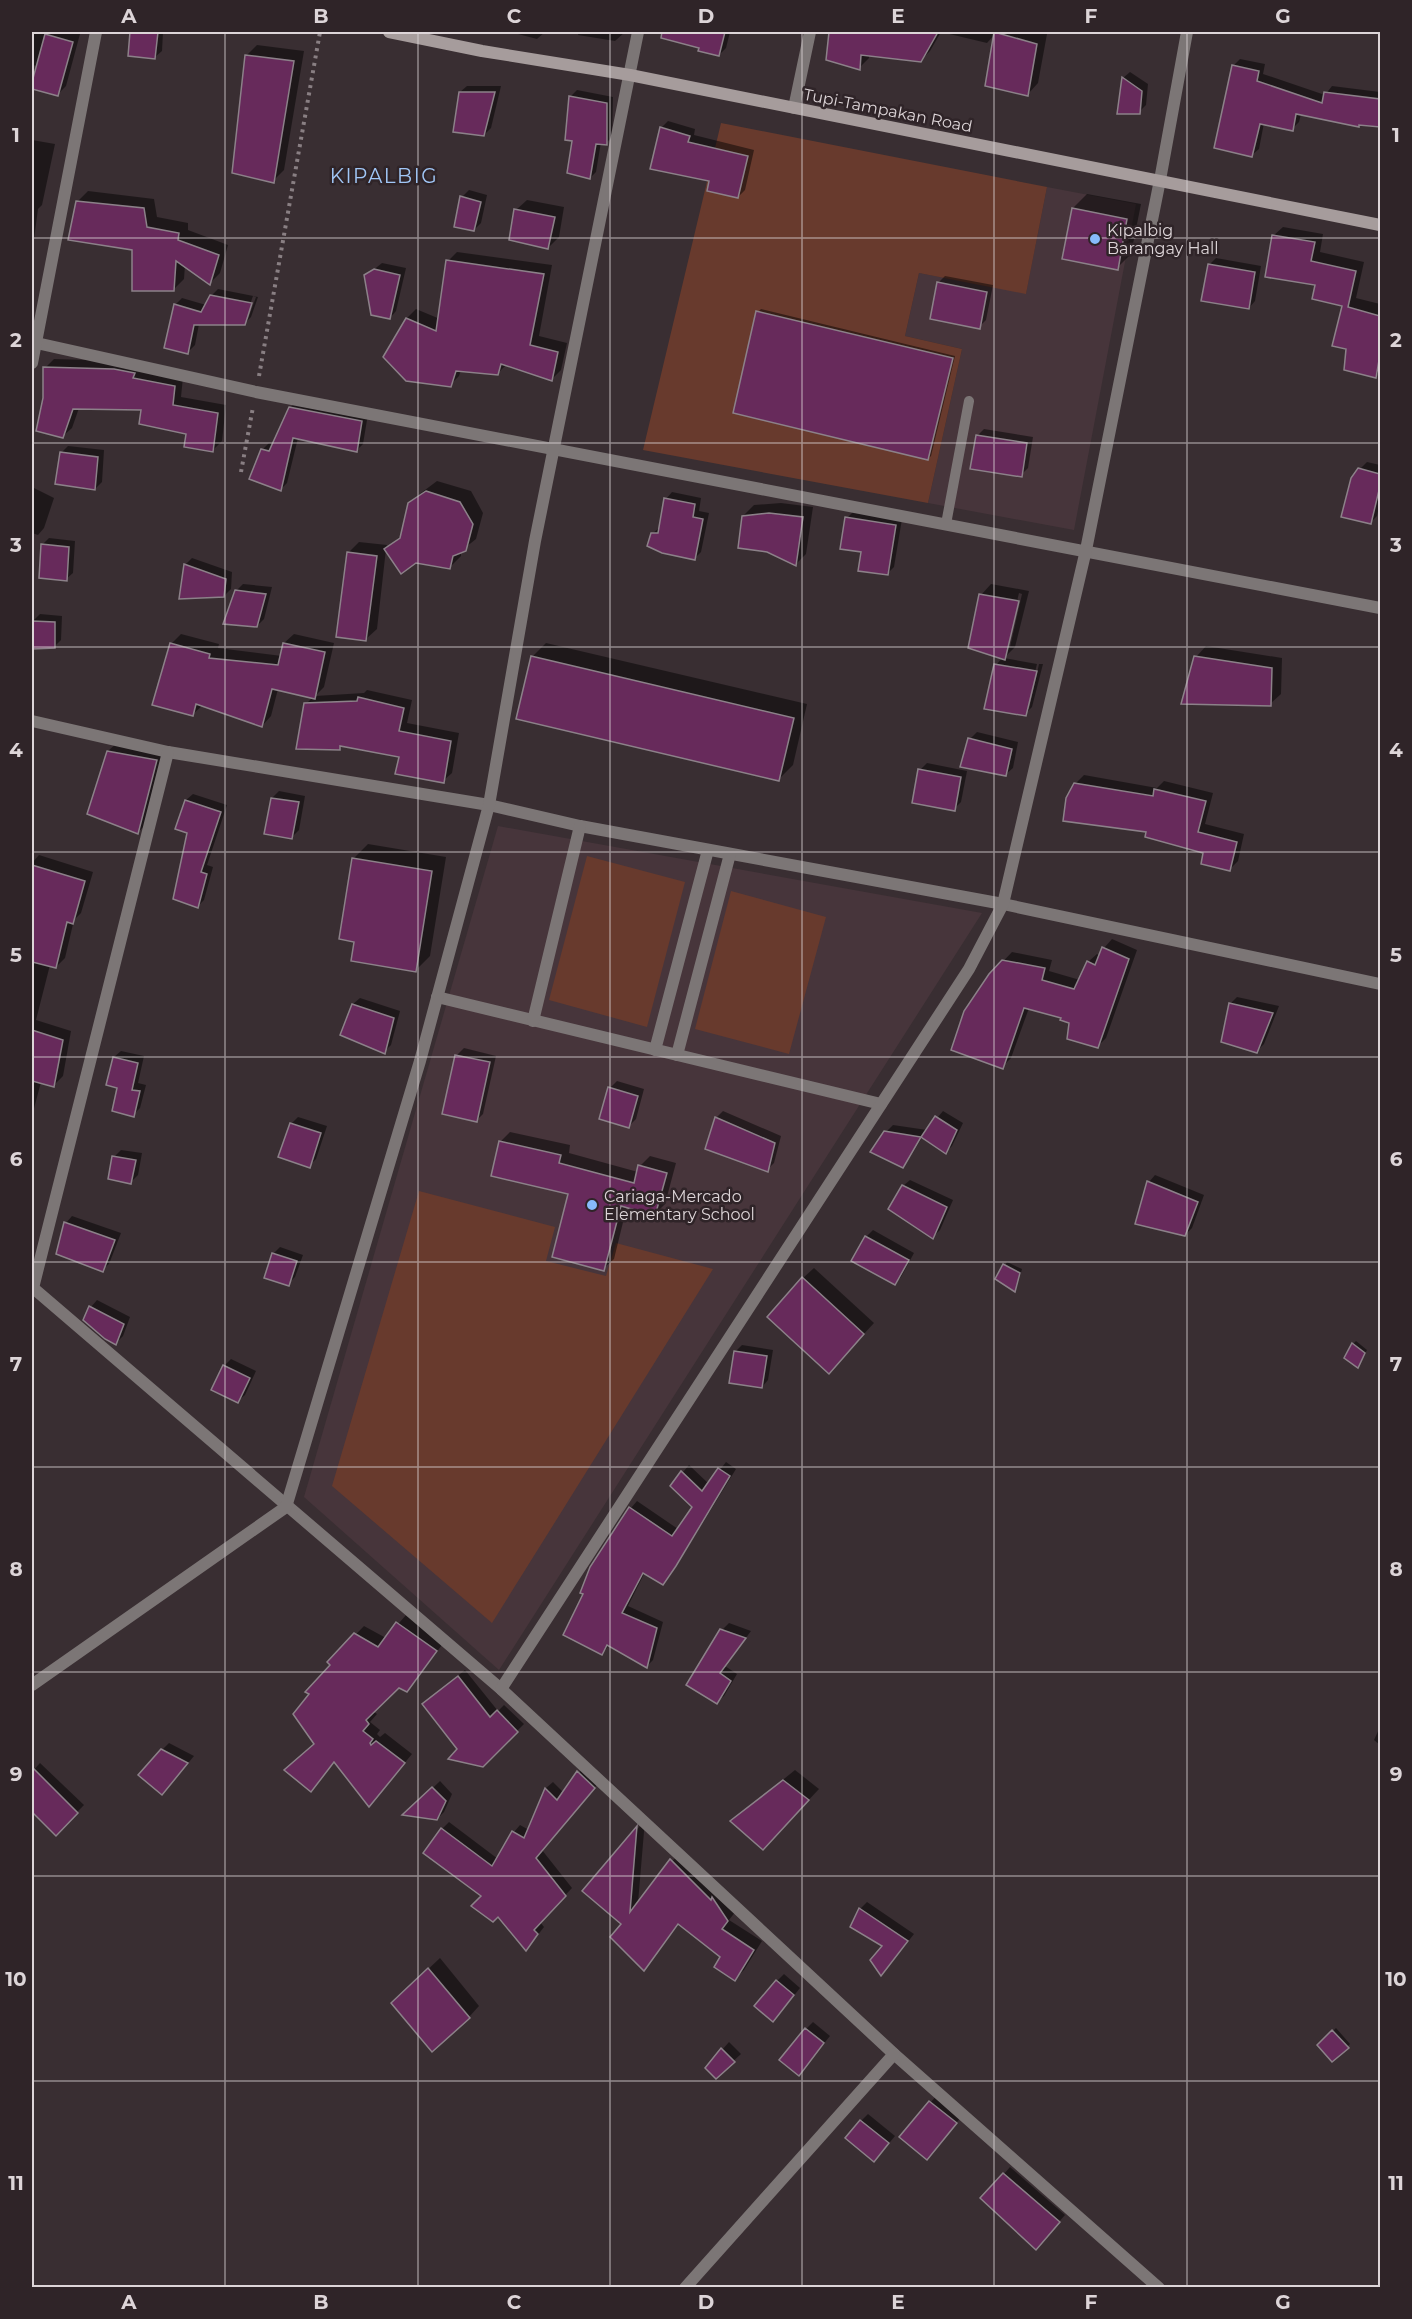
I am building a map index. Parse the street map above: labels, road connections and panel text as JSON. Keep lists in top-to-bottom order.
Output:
{
  "streets": {
    "main road": ["Tupi-Tampakan Road"]
  },
  "districts": ["KIPALBIG"],
  "places": ["Kipalbig Barangay Hall", "Cariaga-Mercado Elementary School"],
  "grid": {
    "columns": [
      "A",
      "B",
      "C",
      "D",
      "E",
      "F",
      "G"
    ],
    "rows": [
      "1",
      "2",
      "3",
      "4",
      "5",
      "6",
      "7",
      "8",
      "9",
      "10",
      "11"
    ]
  }
}
